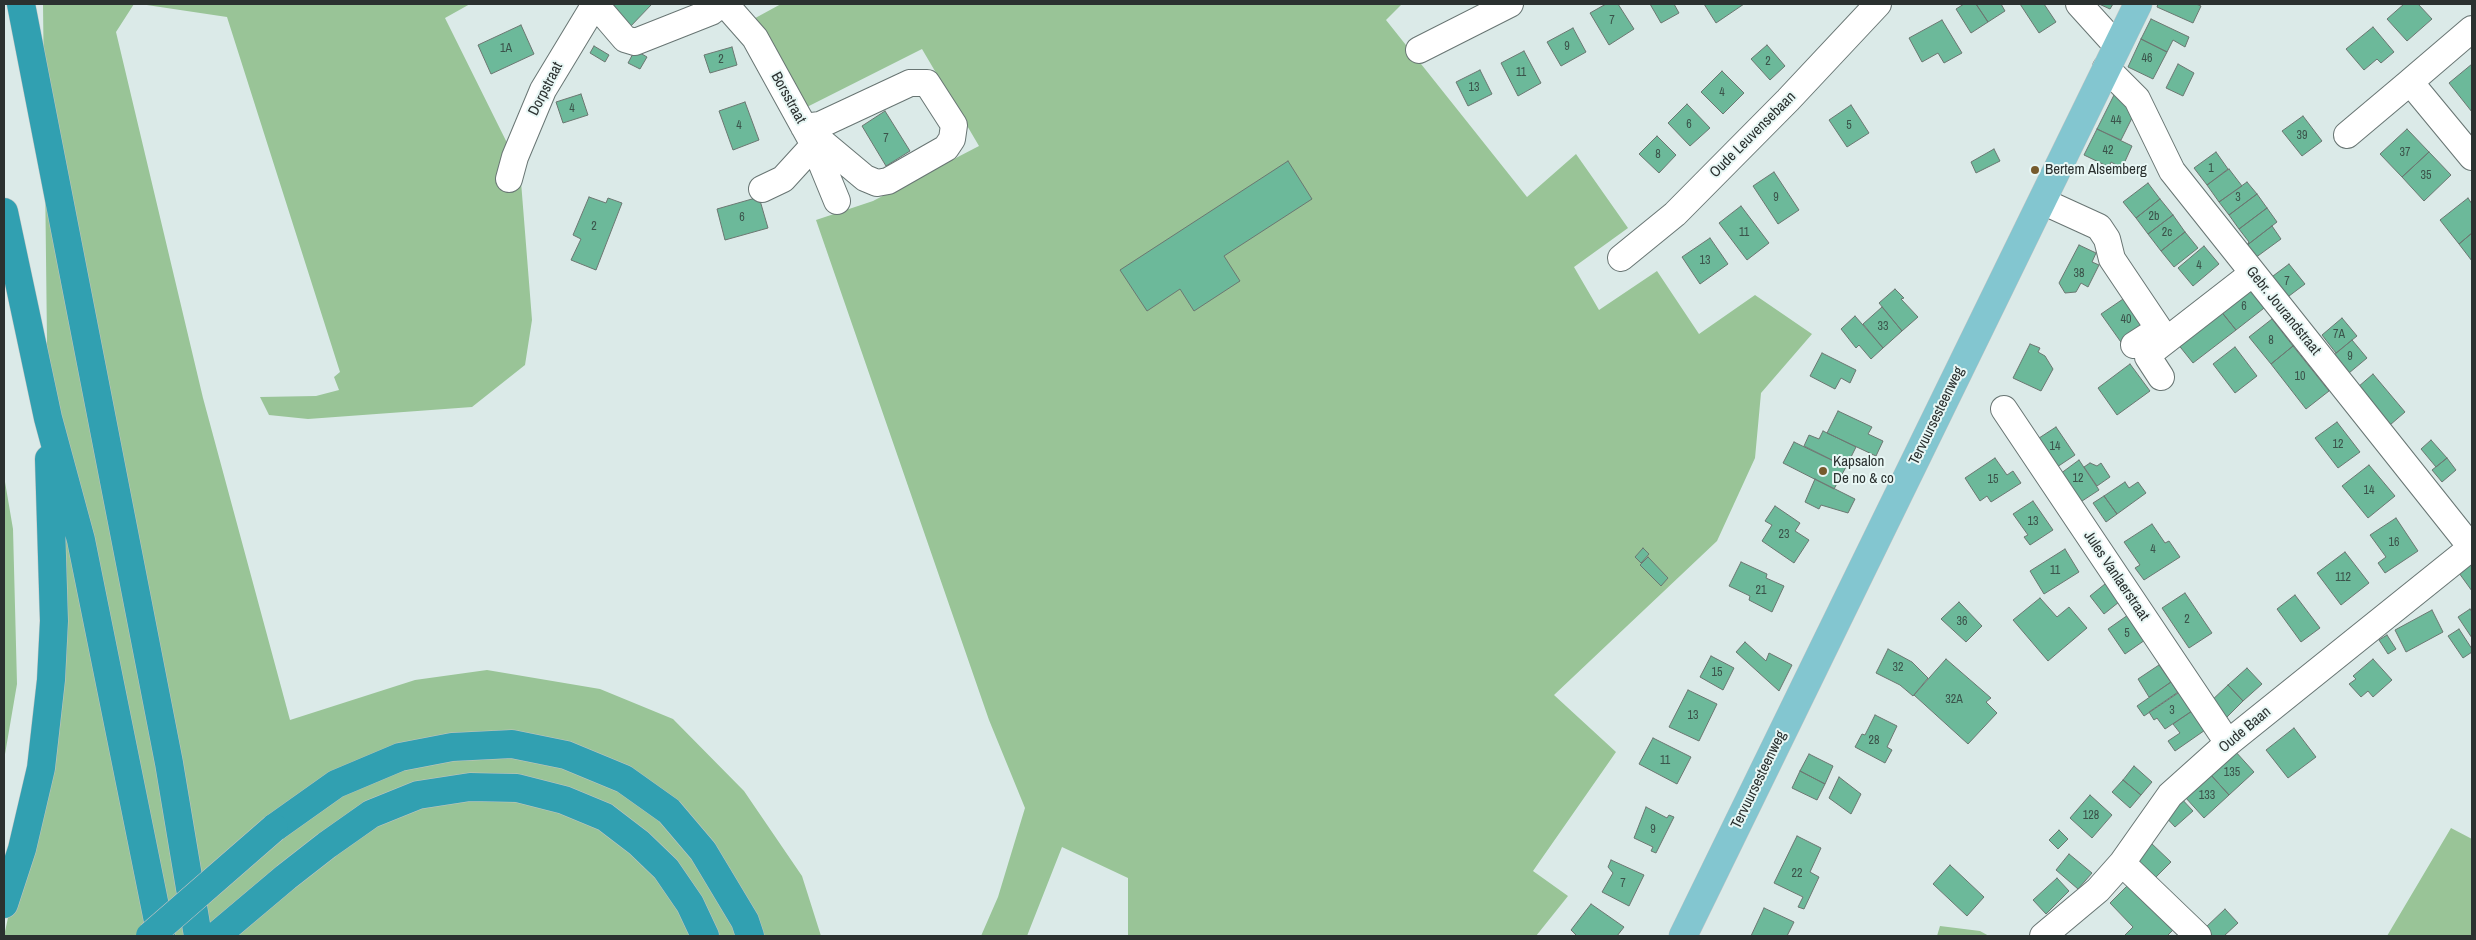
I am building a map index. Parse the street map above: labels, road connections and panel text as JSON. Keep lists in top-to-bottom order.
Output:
{
  "streets": {
    "main road": ["Tervuursesteenweg"],
    "street": [
      "Dorpstraat",
      "Borsstraat",
      "Oude Leuvensebaan",
      "Gebr. Jourandstraat",
      "Jules Vanlaerstraat",
      "Oude Baan"
    ]
  },
  "crossings": [
    ["Gebr. Jourandstraat", "Tervuursesteenweg"],
    ["Gebr. Jourandstraat", "Oude Baan"],
    ["Jules Vanlaerstraat", "Oude Baan"]
  ],
  "places": ["Bertem Alsemberg", "Kapsalon De no & co"],
  "house_numbers": [
    "7",
    "9",
    "1A",
    "46",
    "2",
    "2",
    "11",
    "13",
    "4",
    "4",
    "44",
    "6",
    "4",
    "5",
    "39",
    "7",
    "42",
    "37",
    "8",
    "1",
    "35",
    "9",
    "3",
    "2b",
    "6",
    "2",
    "11",
    "2c",
    "13",
    "4",
    "38",
    "7",
    "6",
    "40",
    "33",
    "7A",
    "8",
    "9",
    "10",
    "12",
    "14",
    "12",
    "15",
    "14",
    "13",
    "23",
    "16",
    "4",
    "11",
    "112",
    "21",
    "2",
    "36",
    "5",
    "32",
    "15",
    "32A",
    "3",
    "13",
    "28",
    "11",
    "135",
    "133",
    "128",
    "9",
    "22",
    "7"
  ]
}
